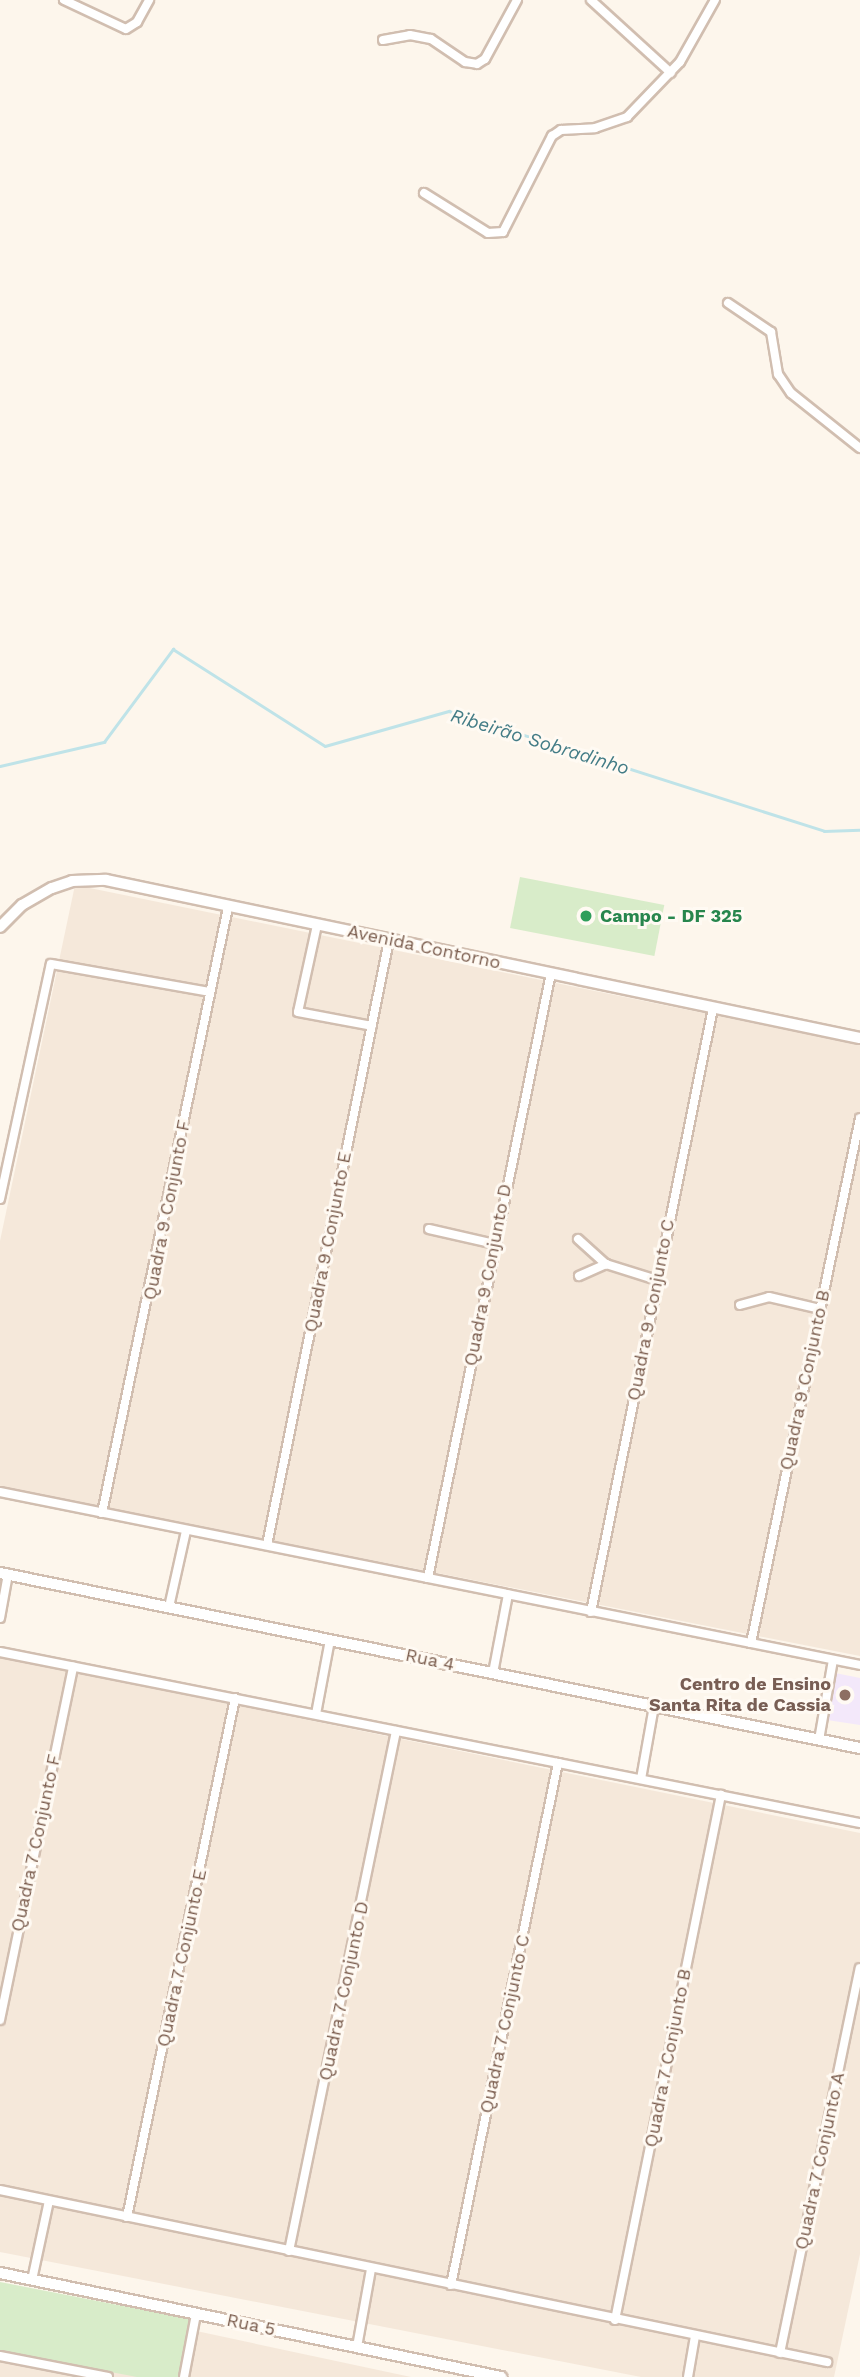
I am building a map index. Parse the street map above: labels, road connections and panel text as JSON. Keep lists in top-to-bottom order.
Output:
{
  "streets": {
    "street": [
      "Avenida Contorno",
      "Quadra 9 Conjunto F",
      "Quadra 9 Conjunto E",
      "Quadra 9 Conjunto D",
      "Quadra 9 Conjunto C",
      "Quadra 9 Conjunto B",
      "Rua 4",
      "Quadra 7 Conjunto F",
      "Quadra 7 Conjunto E",
      "Quadra 7 Conjunto D",
      "Quadra 7 Conjunto C",
      "Quadra 7 Conjunto B",
      "Quadra 7 Conjunto A",
      "Rua 5"
    ]
  },
  "crossings": [
    ["Avenida Contorno", "Quadra 9 Conjunto F"],
    ["Avenida Contorno", "Quadra 9 Conjunto E"],
    ["Avenida Contorno", "Quadra 9 Conjunto D"],
    ["Avenida Contorno", "Quadra 9 Conjunto C"]
  ],
  "water": ["Ribeirão Sobradinho"],
  "places": ["Campo - DF 325", "Centro de Ensino Santa Rita de Cassia"]
}
